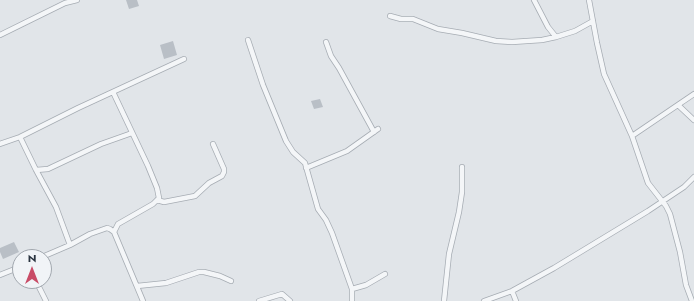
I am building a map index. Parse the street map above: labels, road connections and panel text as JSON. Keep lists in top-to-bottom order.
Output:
{
  "north": "top"
}
